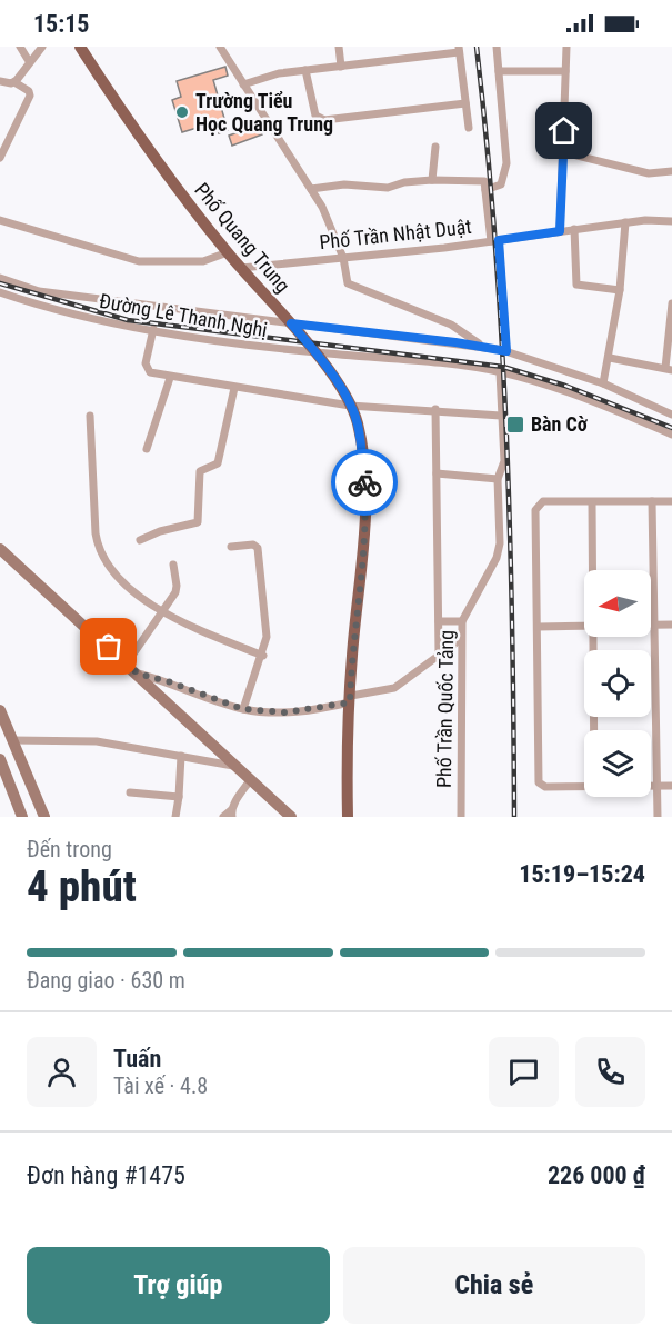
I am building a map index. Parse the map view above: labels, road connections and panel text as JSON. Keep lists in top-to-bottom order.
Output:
{
  "streets": {
    "main road": ["Phố Quang Trung"],
    "street": ["Phố Trần Nhật Duật", "Đường Lê Thanh Nghị", "Phố Trần Quốc Tảng"]
  },
  "crossings": [
    ["Phố Trần Nhật Duật", "Phố Quang Trung"],
    ["Phố Quang Trung", "Đường Lê Thanh Nghị"],
    ["Đường Lê Thanh Nghị", "Phố Trần Quốc Tảng"]
  ],
  "places": {
    "other": ["Trường Tiểu Học Quang Trung"],
    "transit": ["Bàn Cờ"]
  },
  "north": "left",
  "page": {
    "status": "15:15",
    "heading": ["4 phút", "Đến trong", "15:19–15:24"],
    "panel": [
      "Tuấn",
      "Tài xế · 4.8",
      "Đơn hàng #1475",
      "226 000 ₫"
    ],
    "bar": "Đang giao · 630 m",
    "buttons": ["Trợ giúp", "Chia sẻ"]
  }
}
